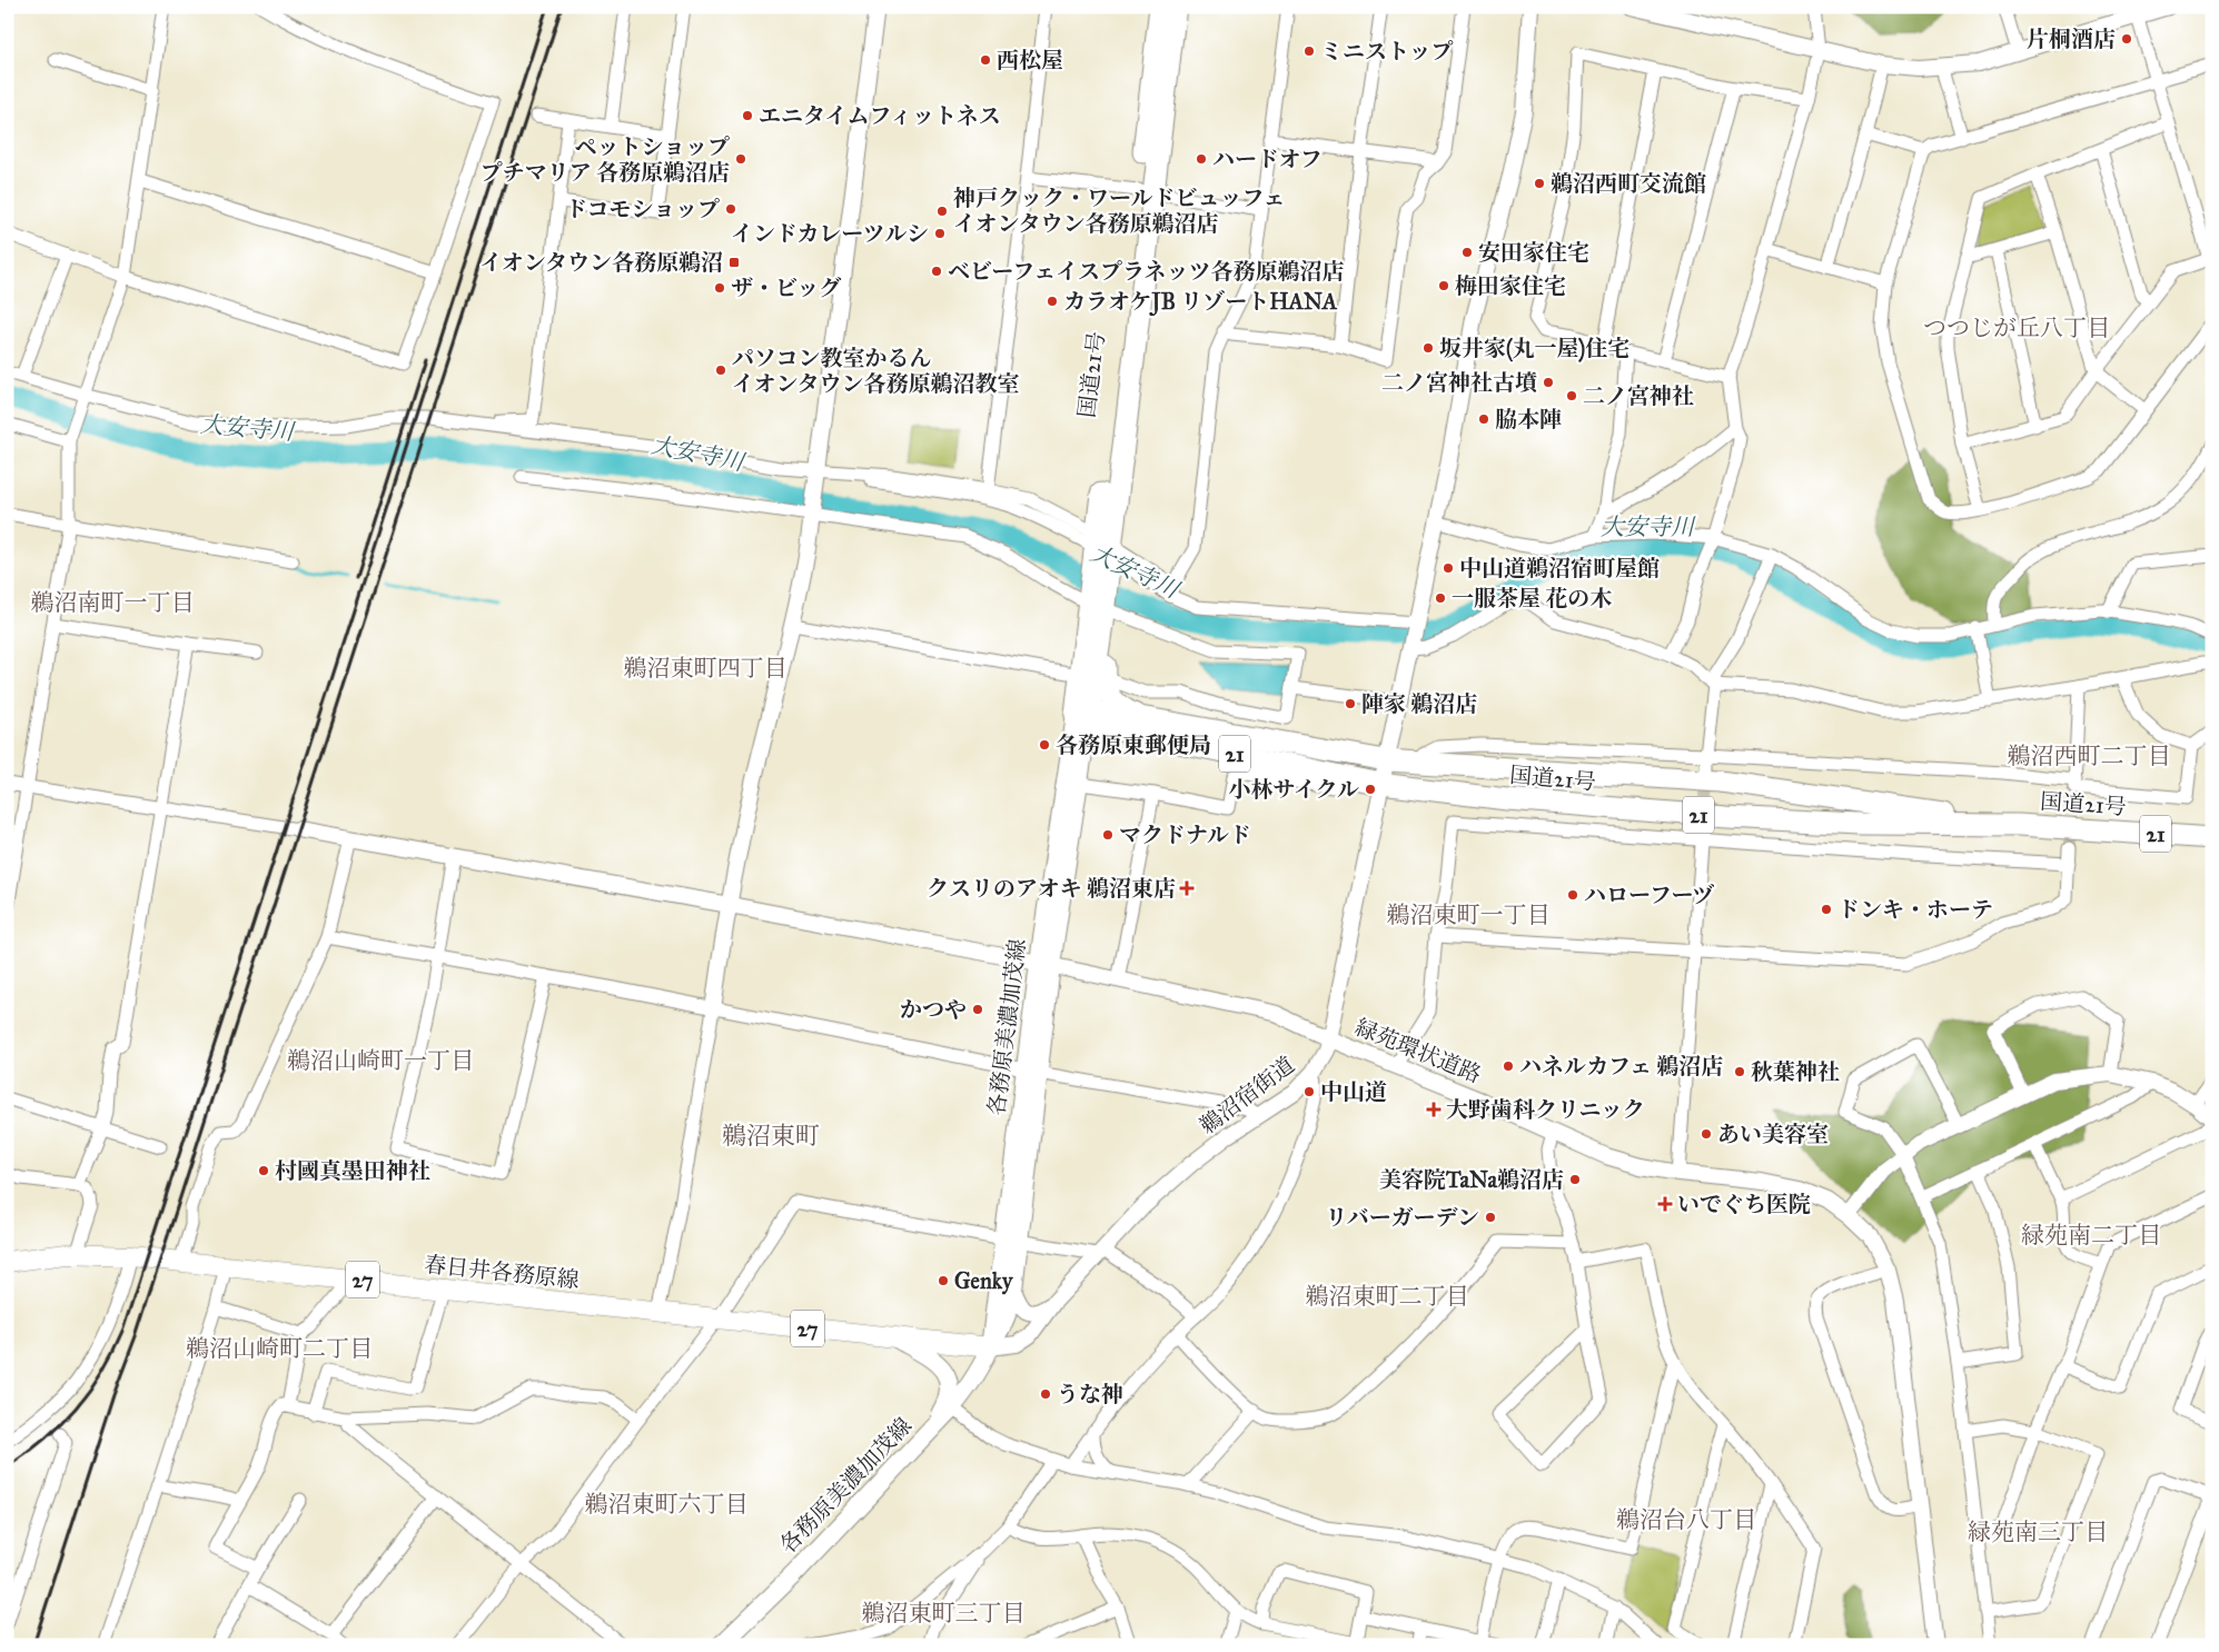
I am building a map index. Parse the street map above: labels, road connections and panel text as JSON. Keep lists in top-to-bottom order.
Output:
{
  "streets": {
    "highway": ["国道21号", "21"],
    "main road": ["各務原美濃加茂線", "春日井各務原線", "27"],
    "street": ["緑苑環状道路", "鵜沼宿街道"]
  },
  "crossings": [
    ["国道21号", "21"],
    ["国道21号", "各務原美濃加茂線"],
    ["国道21号", "鵜沼宿街道"],
    ["各務原美濃加茂線", "緑苑環状道路"],
    ["各務原美濃加茂線", "鵜沼宿街道"],
    ["各務原美濃加茂線", "春日井各務原線"],
    ["緑苑環状道路", "鵜沼宿街道"],
    ["鵜沼宿街道", "春日井各務原線"]
  ],
  "districts": [
    "つつじが丘八丁目",
    "鵜沼南町一丁目",
    "鵜沼東町四丁目",
    "鵜沼西町二丁目",
    "鵜沼東町一丁目",
    "鵜沼山崎町一丁目",
    "鵜沼東町",
    "緑苑南二丁目",
    "鵜沼東町二丁目",
    "鵜沼山崎町二丁目",
    "鵜沼東町六丁目",
    "鵜沼台八丁目",
    "緑苑南三丁目",
    "鵜沼東町三丁目"
  ],
  "water": ["大安寺川"],
  "places": {
    "other": [
      "片桐酒店",
      "ミニストップ",
      "西松屋",
      "エニタイムフィットネス",
      "ペットショップ プチマリア 各務原鵜沼店",
      "ハードオフ",
      "鵜沼西町交流館",
      "ドコモショップ",
      "神戸クック・ワールドビュッフェ イオンタウン各務原鵜沼店",
      "インドカレーツルシ",
      "安田家住宅",
      "ベビーフェイスプラネッツ各務原鵜沼店",
      "梅田家住宅",
      "ザ・ビッグ",
      "カラオケJB リゾートHANA",
      "坂井家(丸一屋)住宅",
      "パソコン教室かるん イオンタウン各務原鵜沼教室",
      "二ノ宮神社古墳",
      "二ノ宮神社",
      "脇本陣",
      "中山道鵜沼宿町屋館",
      "一服茶屋 花の木",
      "陣家 鵜沼店",
      "各務原東郵便局",
      "小林サイクル",
      "マクドナルド",
      "ハローフーヅ",
      "ドンキ・ホーテ",
      "かつや",
      "ハネルカフェ 鵜沼店",
      "秋葉神社",
      "中山道",
      "あい美容室",
      "村國真墨田神社",
      "美容院TaNa鵜沼店",
      "リバーガーデン",
      "Genky",
      "うな神"
    ],
    "transit": ["イオンタウン各務原鵜沼"],
    "health": ["クスリのアオキ 鵜沼東店", "大野歯科クリニック", "いでぐち医院"]
  }
}
